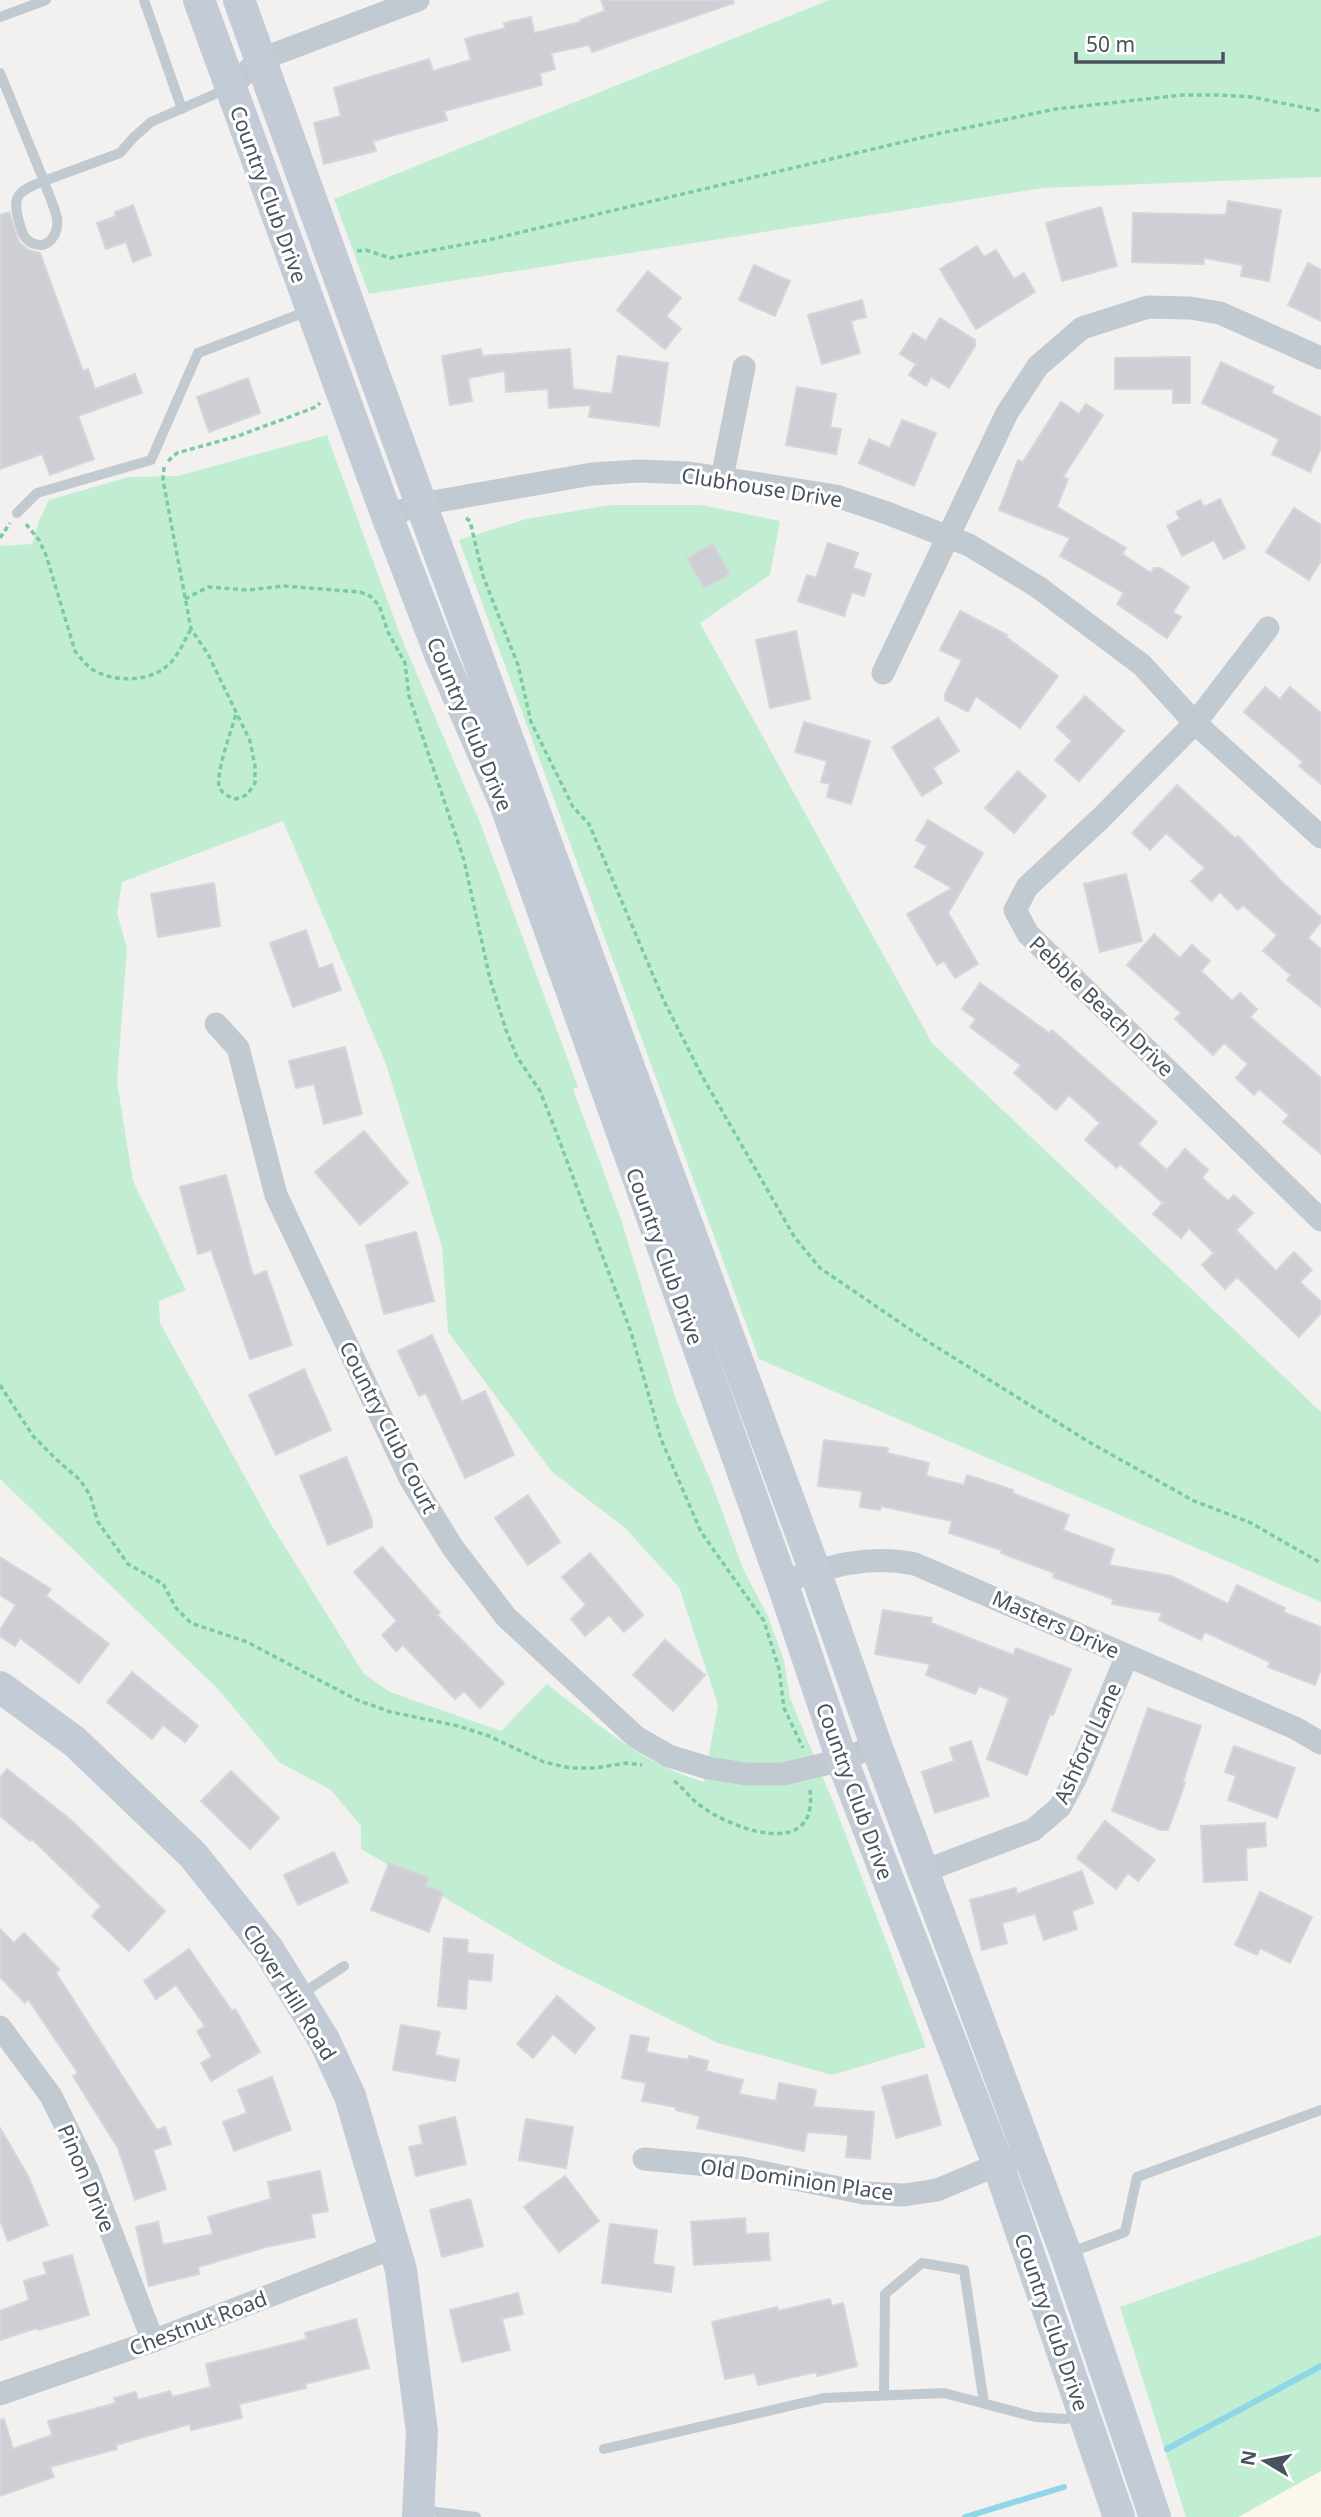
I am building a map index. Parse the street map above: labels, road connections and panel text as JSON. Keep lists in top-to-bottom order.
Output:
{
  "streets": {
    "main road": ["Country Club Drive", "Clover Hill Road"],
    "street": [
      "Clubhouse Drive",
      "Pebble Beach Drive",
      "Country Club Court",
      "Masters Drive",
      "Ashford Lane",
      "Pinon Drive",
      "Old Dominion Place",
      "Chestnut Road"
    ]
  },
  "crossings": [
    ["Country Club Drive", "Clubhouse Drive"],
    ["Country Club Drive", "Country Club Court"],
    ["Country Club Drive", "Masters Drive"],
    ["Country Club Drive", "Ashford Lane"],
    ["Country Club Drive", "Old Dominion Place"],
    ["Clubhouse Drive", "Pebble Beach Drive"],
    ["Masters Drive", "Ashford Lane"],
    ["Clover Hill Road", "Chestnut Road"],
    ["Pinon Drive", "Chestnut Road"]
  ],
  "scale_bar": "50 m",
  "north": "left"
}
